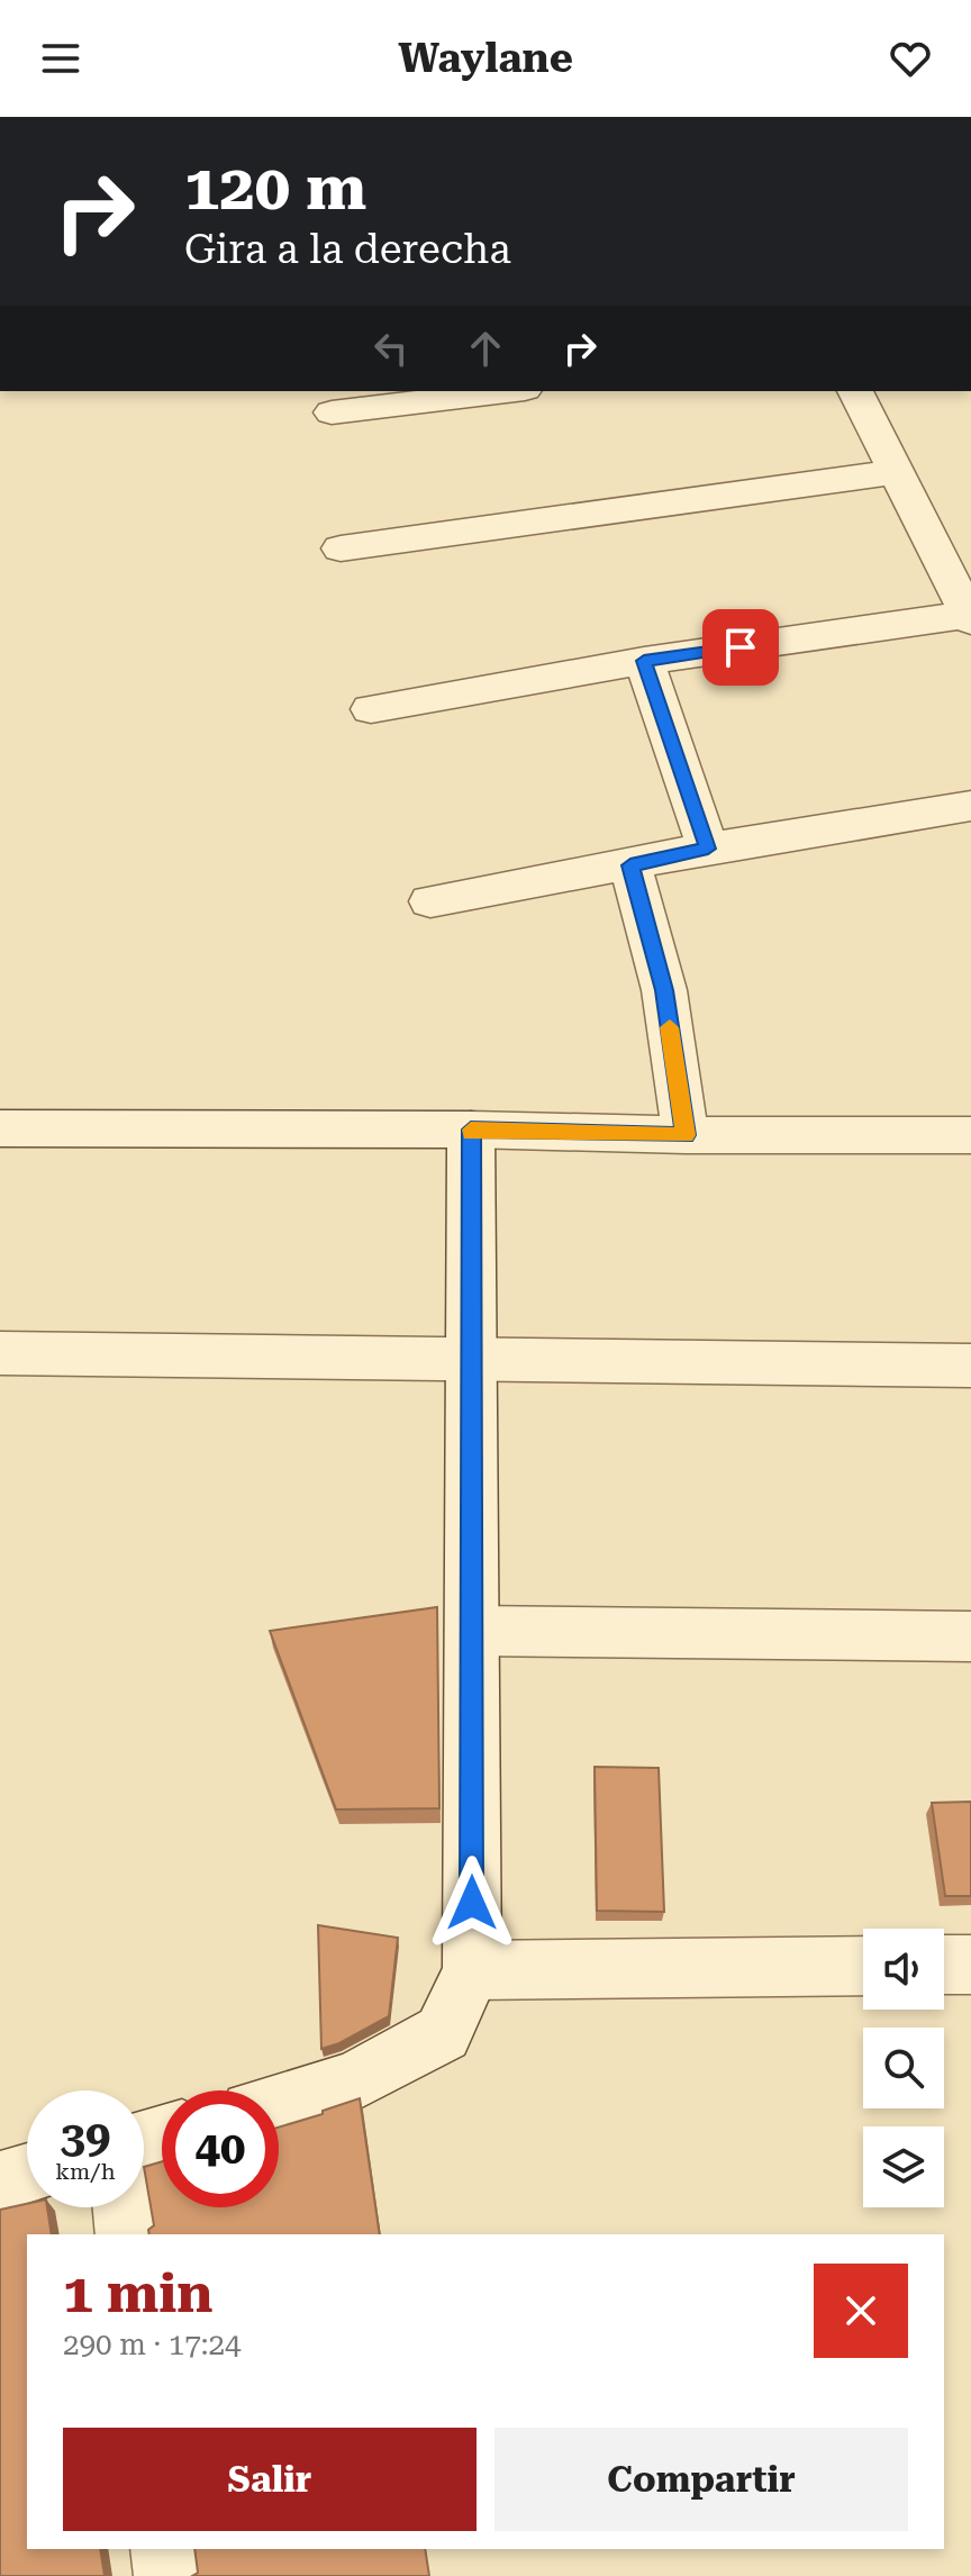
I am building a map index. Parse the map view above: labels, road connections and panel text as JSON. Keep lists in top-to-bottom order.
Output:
{
  "page": {
    "header": "Waylane",
    "turn": ["120 m", "Gira a la derecha"],
    "speed": "39 km/h",
    "limit": "40",
    "heading": ["1 min", "290 m · 17:24"],
    "buttons": ["Salir", "Compartir"]
  }
}
